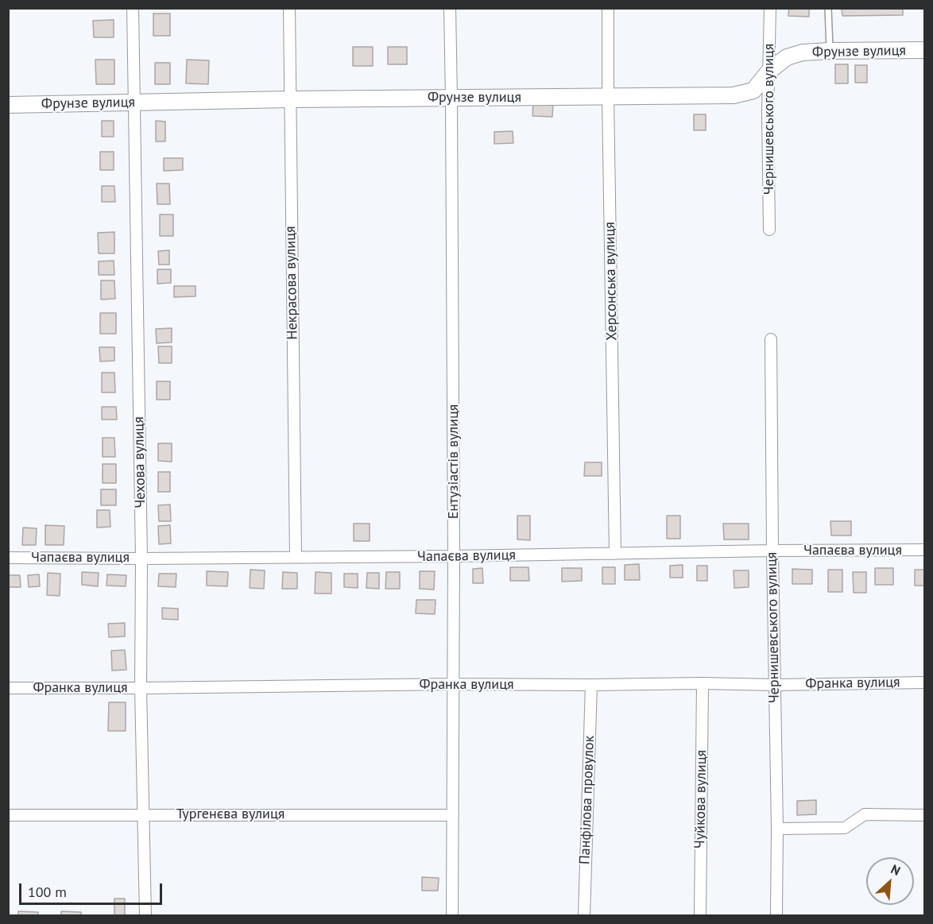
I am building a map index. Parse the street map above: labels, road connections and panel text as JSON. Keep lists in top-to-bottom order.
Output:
{
  "streets": {
    "street": [
      "Фрунзе вулиця",
      "Чернишевського вулиця",
      "Херсонська вулиця",
      "Некрасова вулиця",
      "Ентузіастів вулиця",
      "Чехова вулиця",
      "Чапаєва вулиця",
      "Франка вулиця",
      "Чуйкова вулиця",
      "Панфілова провулок",
      "Тургенєва вулиця"
    ]
  },
  "crossings": [
    ["Фрунзе вулиця", "Чернишевського вулиця"],
    ["Фрунзе вулиця", "Херсонська вулиця"],
    ["Фрунзе вулиця", "Некрасова вулиця"],
    ["Фрунзе вулиця", "Ентузіастів вулиця"],
    ["Фрунзе вулиця", "Чехова вулиця"],
    ["Чернишевського вулиця", "Чапаєва вулиця"],
    ["Чернишевського вулиця", "Франка вулиця"],
    ["Херсонська вулиця", "Чапаєва вулиця"],
    ["Некрасова вулиця", "Чапаєва вулиця"],
    ["Ентузіастів вулиця", "Чапаєва вулиця"],
    ["Ентузіастів вулиця", "Франка вулиця"],
    ["Ентузіастів вулиця", "Тургенєва вулиця"],
    ["Чехова вулиця", "Чапаєва вулиця"],
    ["Чехова вулиця", "Франка вулиця"],
    ["Чехова вулиця", "Тургенєва вулиця"],
    ["Франка вулиця", "Чуйкова вулиця"],
    ["Франка вулиця", "Панфілова провулок"]
  ],
  "scale_bar": "100 m",
  "north": "top right"
}
